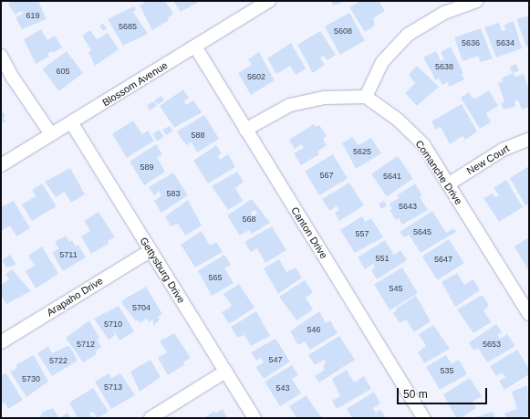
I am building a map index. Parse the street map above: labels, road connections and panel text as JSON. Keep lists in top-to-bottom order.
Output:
{
  "streets": {
    "street": [
      "Blossom Avenue",
      "New Court",
      "Comanche Drive",
      "Canton Drive",
      "Gettysburg Drive",
      "Arapaho Drive"
    ]
  },
  "crossings": [
    ["Blossom Avenue", "Canton Drive"],
    ["Blossom Avenue", "Gettysburg Drive"],
    ["New Court", "Comanche Drive"],
    ["Gettysburg Drive", "Arapaho Drive"]
  ],
  "house_numbers": [
    "619",
    "5685",
    "5608",
    "5636",
    "5634",
    "5638",
    "605",
    "5602",
    "588",
    "5625",
    "589",
    "567",
    "5641",
    "583",
    "5643",
    "568",
    "5645",
    "557",
    "5711",
    "551",
    "5647",
    "565",
    "545",
    "5704",
    "5710",
    "546",
    "5712",
    "5653",
    "547",
    "5722",
    "535",
    "5730",
    "5713",
    "543"
  ],
  "scale_bar": "50 m"
}
